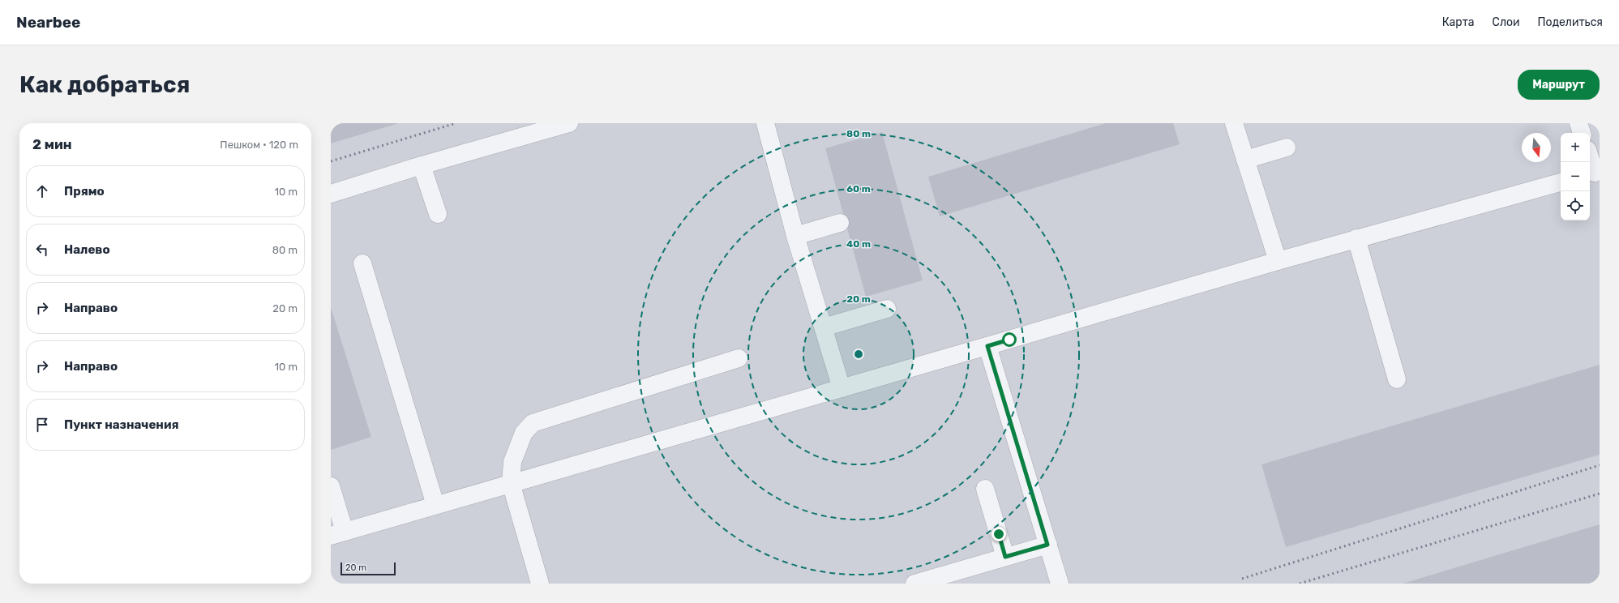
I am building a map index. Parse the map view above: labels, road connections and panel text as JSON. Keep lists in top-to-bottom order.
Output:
{
  "scale_bar": "20 m",
  "north": "bottom",
  "page": {
    "header": "Nearbee",
    "nav": ["Карта", "Слои", "Поделиться"],
    "buttons": "Маршрут",
    "title": "Как добраться",
    "heading": ["2 мин", "Пешком · 120 m"],
    "map_buttons": ["+", "−"],
    "list": [
      ["Прямо", "10 m"],
      ["Налево", "80 m"],
      ["Направо", "20 m"],
      ["Направо", "10 m"],
      "Пункт назначения"
    ],
    "scale": "20 m"
  },
  "rings": [
    "80 m",
    "60 m",
    "40 m",
    "20 m"
  ]
}
